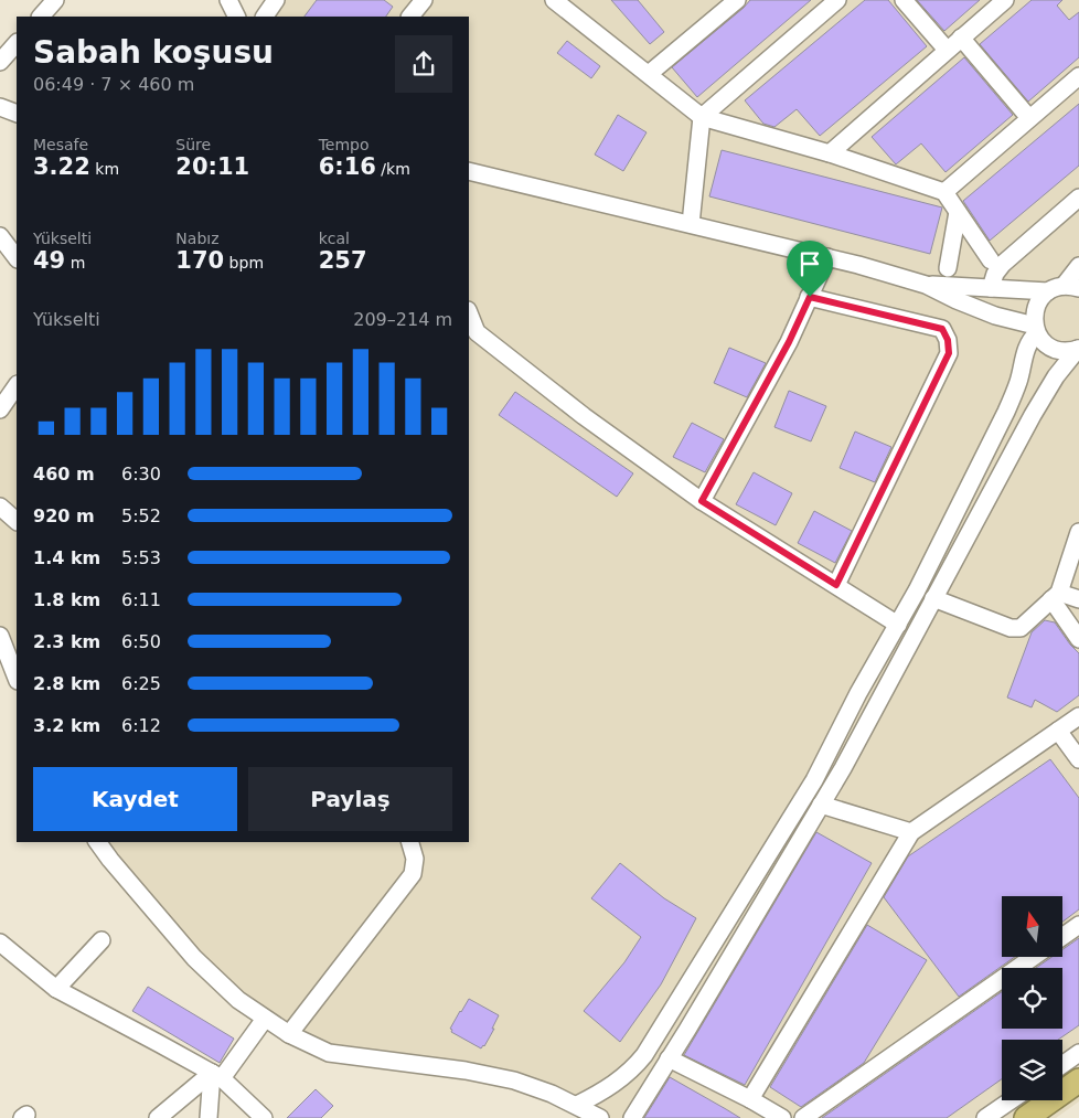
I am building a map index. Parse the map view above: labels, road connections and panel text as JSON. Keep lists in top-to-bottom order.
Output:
{
  "north": "top",
  "page": {
    "heading": ["Sabah koşusu", "06:49 · 7 × 460 m"],
    "stats": [
      ["Mesafe", "3.22 km"],
      ["Süre", "20:11"],
      ["Tempo", "6:16 /km"],
      ["Yükselti", "49 m"],
      ["Nabız", "170 bpm"],
      ["kcal", "257"]
    ],
    "chart": ["Yükselti", "209–214 m"],
    "list": [
      {
        "name": "460 m",
        "note": "6:30"
      },
      {
        "name": "920 m",
        "note": "5:52"
      },
      {
        "name": "1.4 km",
        "note": "5:53"
      },
      {
        "name": "1.8 km",
        "note": "6:11"
      },
      {
        "name": "2.3 km",
        "note": "6:50"
      },
      {
        "name": "2.8 km",
        "note": "6:25"
      },
      {
        "name": "3.2 km",
        "note": "6:12"
      }
    ],
    "buttons": ["Kaydet", "Paylaş"]
  }
}
